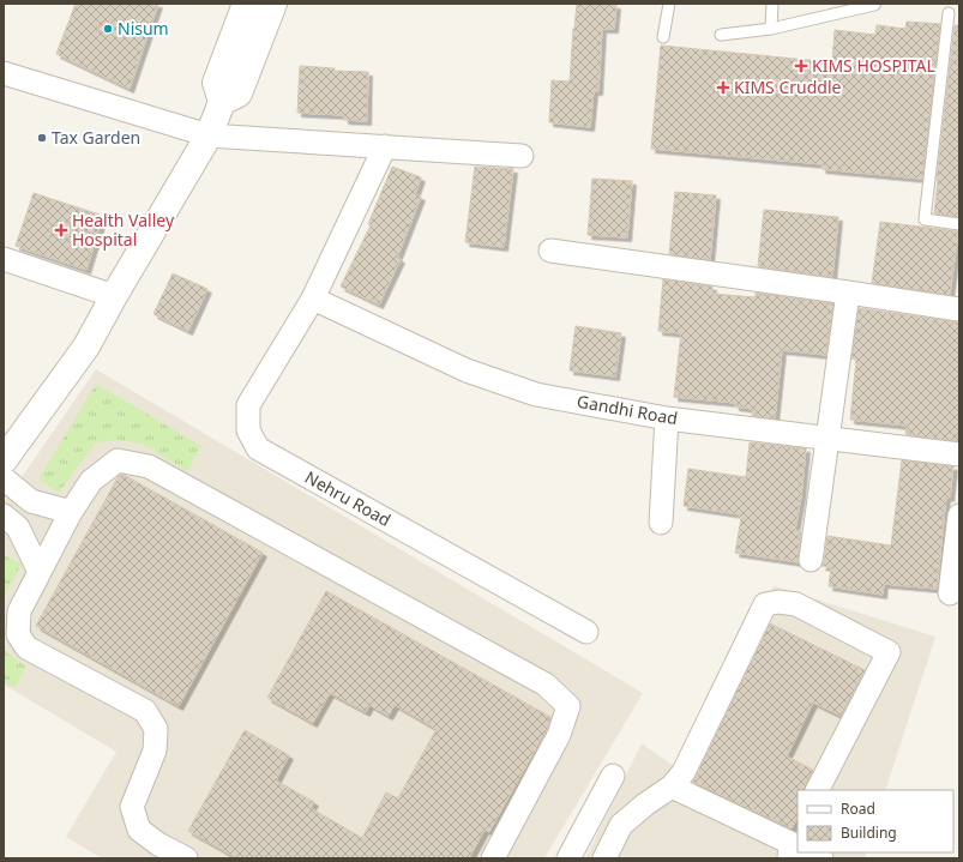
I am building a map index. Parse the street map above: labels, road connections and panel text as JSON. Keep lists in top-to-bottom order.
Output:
{
  "streets": {
    "street": ["Gandhi Road", "Nehru Road"]
  },
  "crossings": [
    ["Gandhi Road", "Nehru Road"]
  ],
  "places": {
    "other": ["Nisum", "Tax Garden"],
    "health": ["KIMS HOSPITAL", "KIMS Cruddle", "Health Valley Hospital"]
  },
  "legend": ["Road", "Building"]
}
